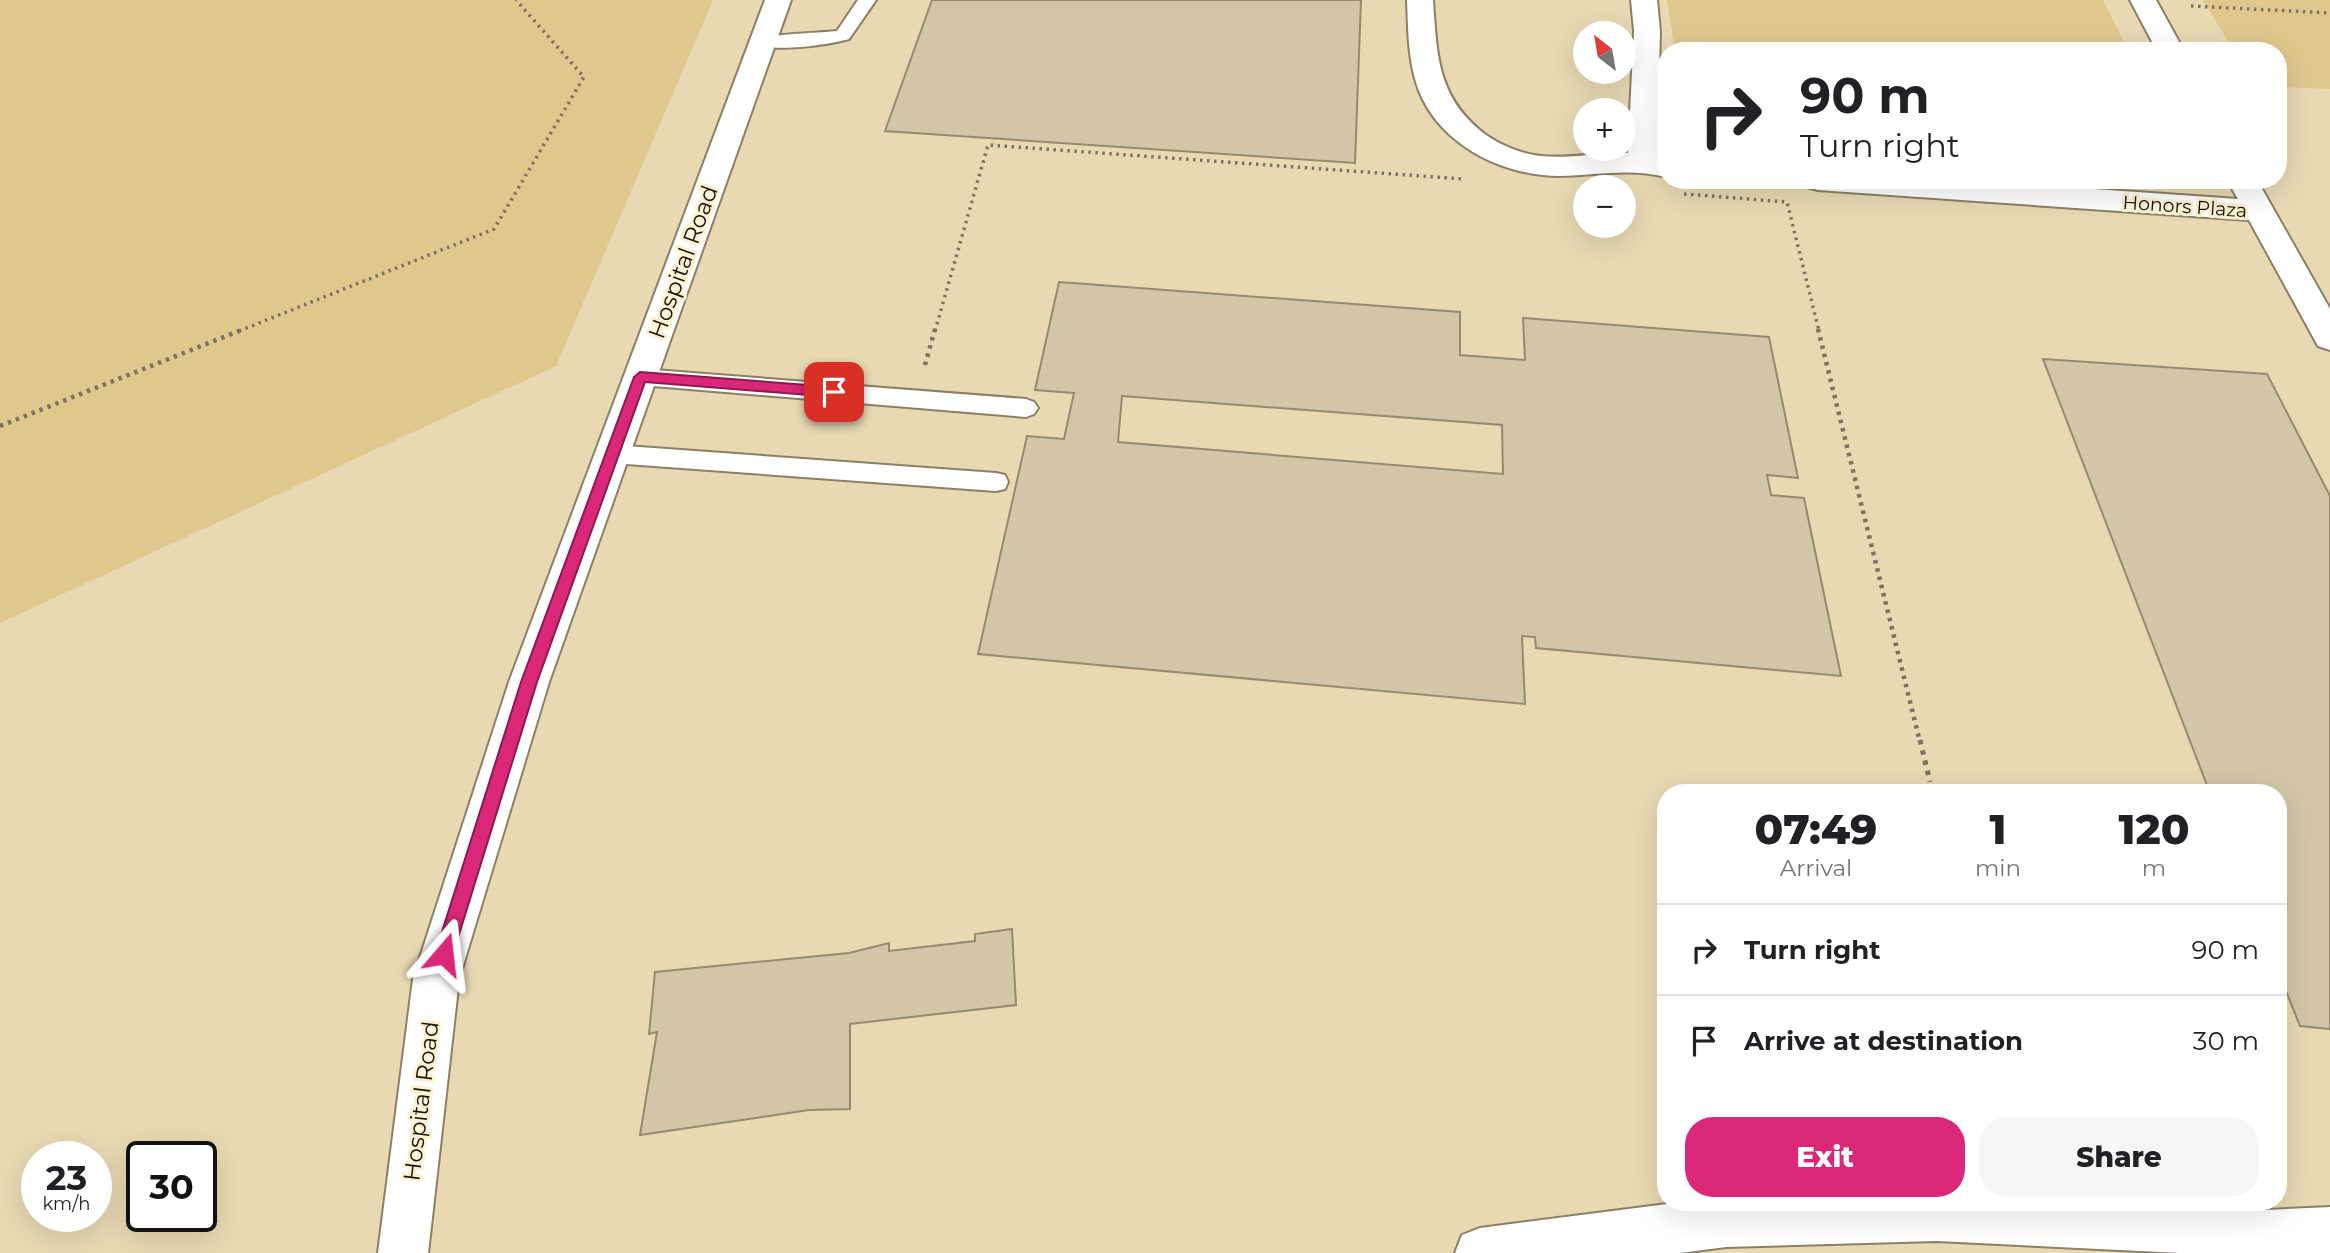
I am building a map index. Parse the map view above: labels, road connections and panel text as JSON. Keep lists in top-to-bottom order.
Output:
{
  "streets": {
    "street": ["Honors Plaza", "Hospital Road"]
  },
  "north": "top left",
  "page": {
    "map_buttons": ["+", "−"],
    "turn": ["90 m", "Turn right"],
    "eta": [
      "07:49",
      "Arrival",
      "1",
      "min",
      "120",
      "m"
    ],
    "list": [
      {
        "name": "Turn right",
        "value": "90 m"
      },
      {
        "name": "Arrive at destination",
        "value": "30 m"
      }
    ],
    "buttons": ["Exit", "Share"],
    "speed": "23 km/h",
    "limit": "30"
  }
}
